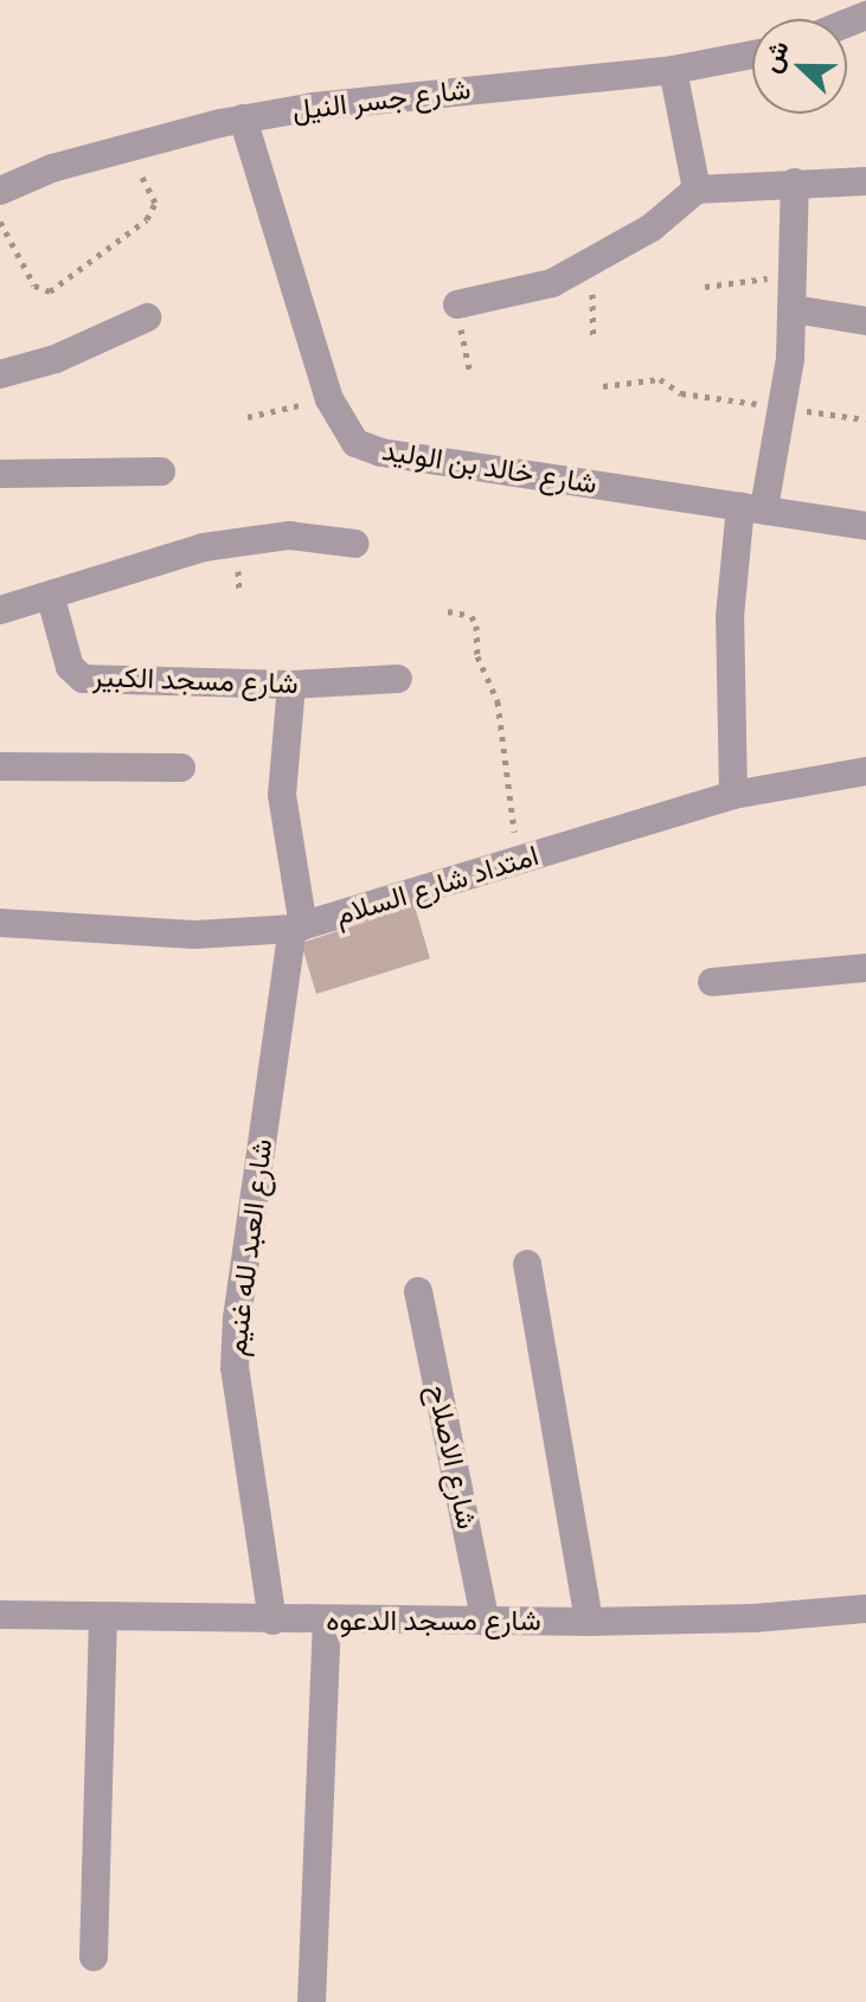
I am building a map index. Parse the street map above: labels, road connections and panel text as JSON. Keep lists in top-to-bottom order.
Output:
{
  "streets": {
    "street": [
      "شارع جسر النيل",
      "شارع خالد بن الوليد",
      "شارع مسجد الكبير",
      "امتداد شارع السلام",
      "شارع العبد لله غنيم",
      "شارع الاصلاح",
      "شارع مسجد الدعوه"
    ]
  },
  "crossings": [
    ["شارع جسر النيل", "شارع خالد بن الوليد"],
    ["شارع مسجد الكبير", "شارع العبد لله غنيم"],
    ["امتداد شارع السلام", "شارع العبد لله غنيم"],
    ["شارع العبد لله غنيم", "شارع مسجد الدعوه"],
    ["شارع الاصلاح", "شارع مسجد الدعوه"]
  ],
  "north": "left"
}
